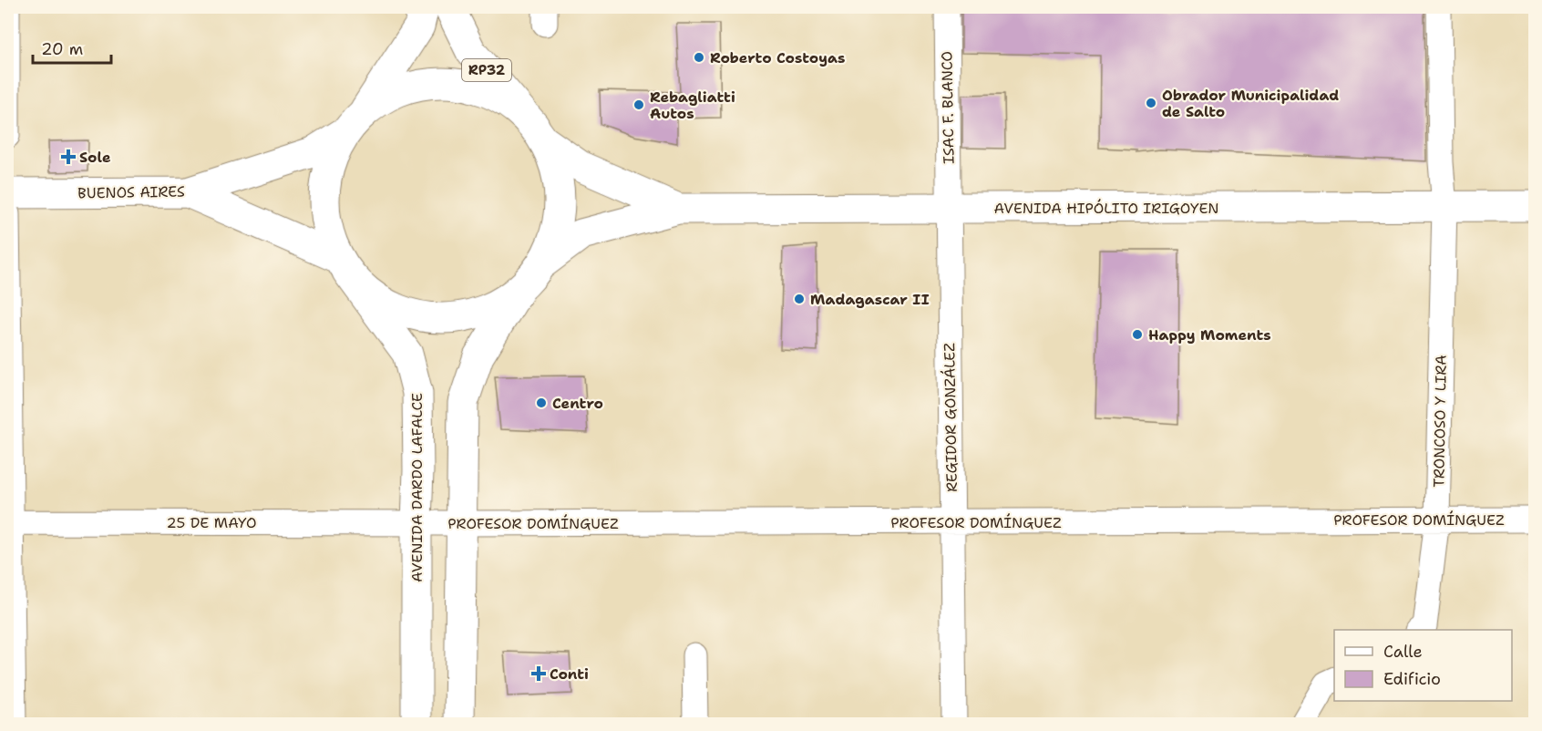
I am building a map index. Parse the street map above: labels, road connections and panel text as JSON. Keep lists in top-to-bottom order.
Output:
{
  "streets": {
    "street": [
      "RP32",
      "ISAC F. BLANCO",
      "BUENOS AIRES",
      "AVENIDA HIPÓLITO IRIGOYEN",
      "REGIDOR GONZÁLEZ",
      "TRONCOSO Y LIRA",
      "AVENIDA DARDO LAFALCE",
      "PROFESOR DOMÍNGUEZ",
      "25 DE MAYO"
    ]
  },
  "crossings": [
    ["RP32", "BUENOS AIRES"],
    ["RP32", "AVENIDA HIPÓLITO IRIGOYEN"],
    ["RP32", "AVENIDA DARDO LAFALCE"],
    ["RP32", "PROFESOR DOMÍNGUEZ"],
    ["ISAC F. BLANCO", "AVENIDA HIPÓLITO IRIGOYEN"],
    ["ISAC F. BLANCO", "REGIDOR GONZÁLEZ"],
    ["AVENIDA HIPÓLITO IRIGOYEN", "REGIDOR GONZÁLEZ"],
    ["AVENIDA HIPÓLITO IRIGOYEN", "TRONCOSO Y LIRA"],
    ["REGIDOR GONZÁLEZ", "PROFESOR DOMÍNGUEZ"],
    ["TRONCOSO Y LIRA", "PROFESOR DOMÍNGUEZ"],
    ["AVENIDA DARDO LAFALCE", "PROFESOR DOMÍNGUEZ"],
    ["AVENIDA DARDO LAFALCE", "25 DE MAYO"],
    ["PROFESOR DOMÍNGUEZ", "25 DE MAYO"]
  ],
  "places": {
    "other": [
      "Roberto Costoyas",
      "Obrador Municipalidad de Salto",
      "Rebagliatti Autos",
      "Madagascar II",
      "Happy Moments",
      "Centro"
    ],
    "health": ["Sole", "Conti"]
  },
  "legend": ["Calle", "Edificio"],
  "scale_bar": "20 m"
}
